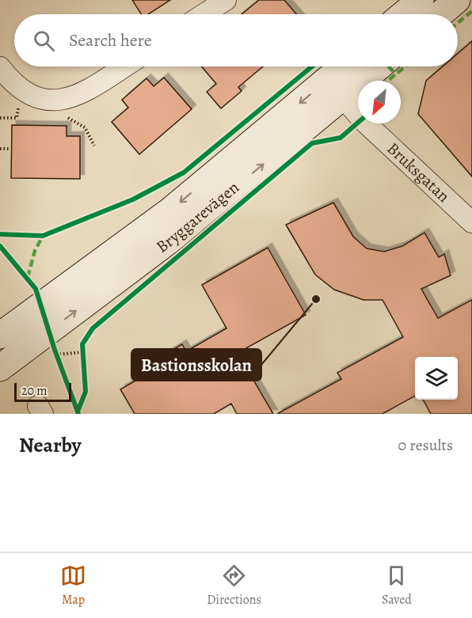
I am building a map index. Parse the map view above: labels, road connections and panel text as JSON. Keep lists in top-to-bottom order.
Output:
{
  "streets": {
    "main road": ["Bryggarevägen"],
    "street": ["Bruksgatan"]
  },
  "crossings": [
    ["Bruksgatan", "Bryggarevägen"]
  ],
  "places": ["Bastionsskolan"],
  "scale_bar": "20 m",
  "north": "bottom left",
  "page": {
    "search": "Search here",
    "scale": "20 m",
    "heading": ["Nearby", "0 results"],
    "nav": ["Map", "Directions", "Saved"]
  }
}
